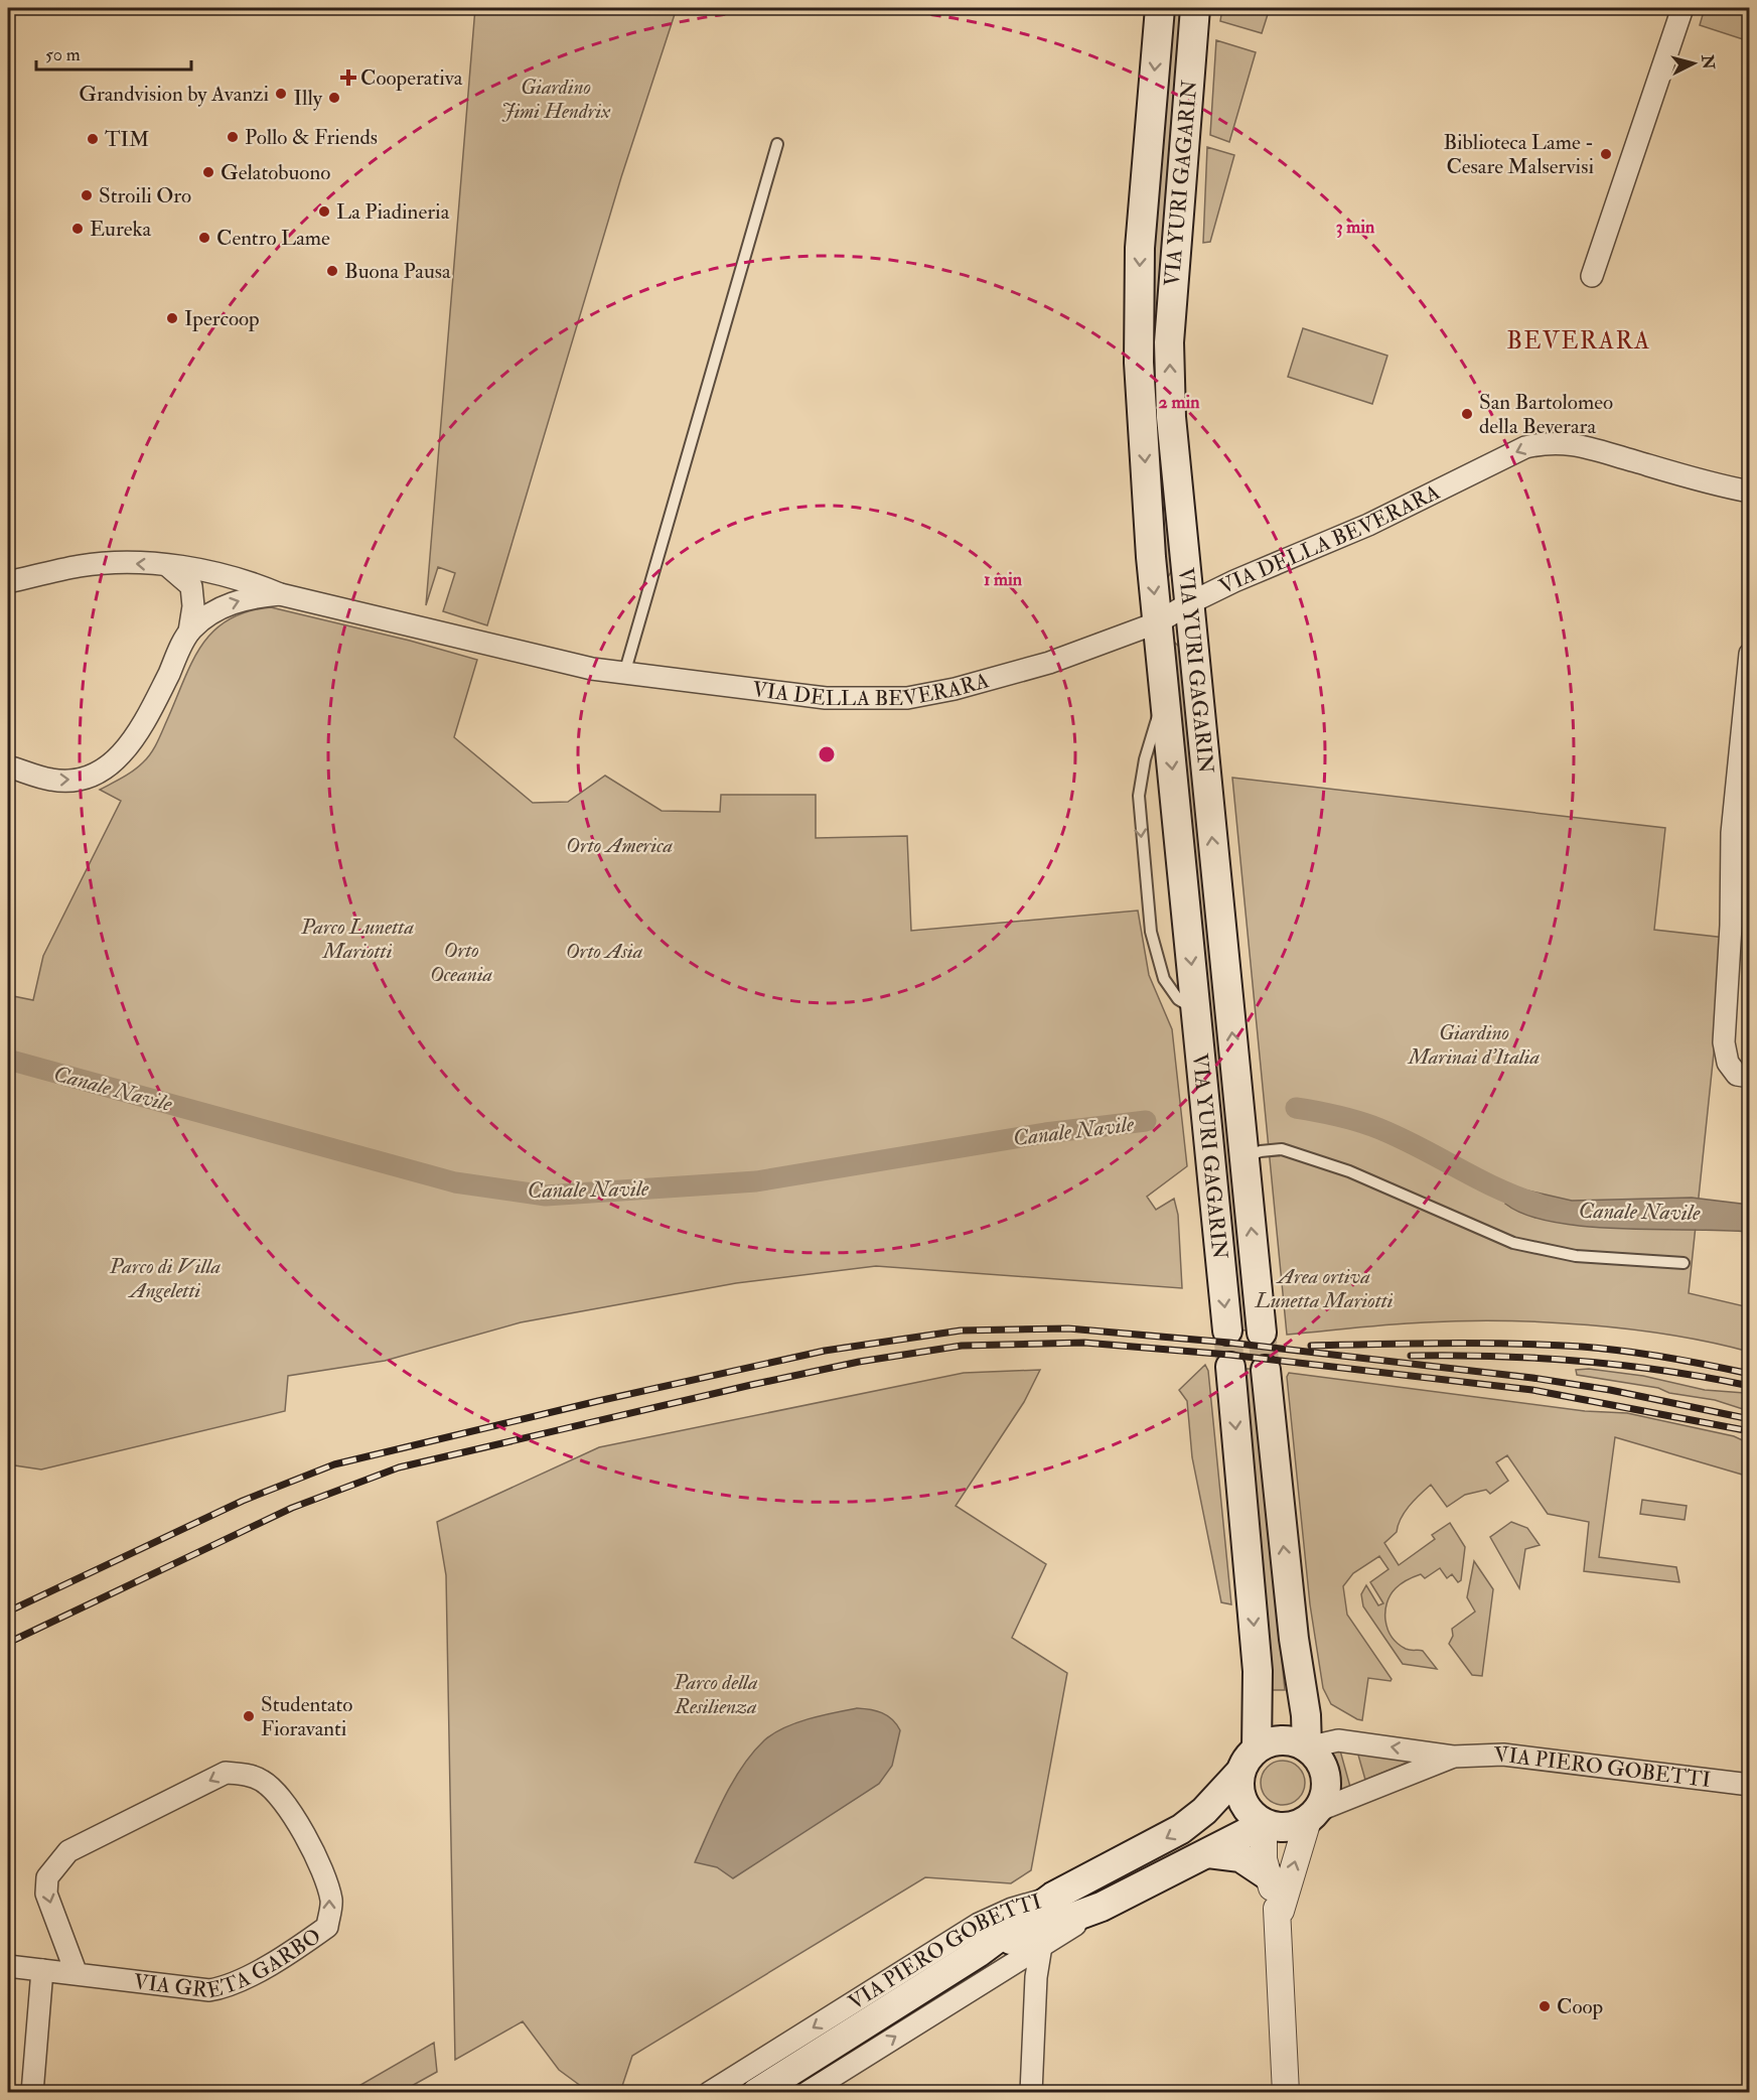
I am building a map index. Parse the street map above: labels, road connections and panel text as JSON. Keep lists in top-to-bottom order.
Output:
{
  "streets": {
    "main road": ["VIA YURI GAGARIN", "VIA PIERO GOBETTI"],
    "street": ["VIA DELLA BEVERARA", "VIA GRETA GARBO"]
  },
  "crossings": [
    ["VIA YURI GAGARIN", "VIA DELLA BEVERARA"]
  ],
  "districts": ["BEVERARA"],
  "water": ["Canale Navile"],
  "parks": [
    "Giardino Jimi Hendrix",
    "Orto America",
    "Parco Lunetta Mariotti",
    "Orto Oceania",
    "Orto Asia",
    "Giardino Marinai d'Italia",
    "Parco di Villa Angeletti",
    "Area ortiva Lunetta Mariotti",
    "Parco della Resilienza"
  ],
  "places": {
    "health": ["Cooperativa"],
    "other": [
      "Grandvision by Avanzi",
      "Illy",
      "Pollo & Friends",
      "TIM",
      "Biblioteca Lame - Cesare Malservisi",
      "Gelatobuono",
      "Stroili Oro",
      "La Piadineria",
      "Eureka",
      "Centro Lame",
      "Buona Pausa",
      "Ipercoop",
      "San Bartolomeo della Beverara",
      "Studentato Fioravanti",
      "Coop"
    ]
  },
  "scale_bar": "50 m",
  "north": "right",
  "rings": ["3 min", "2 min", "1 min"]
}
